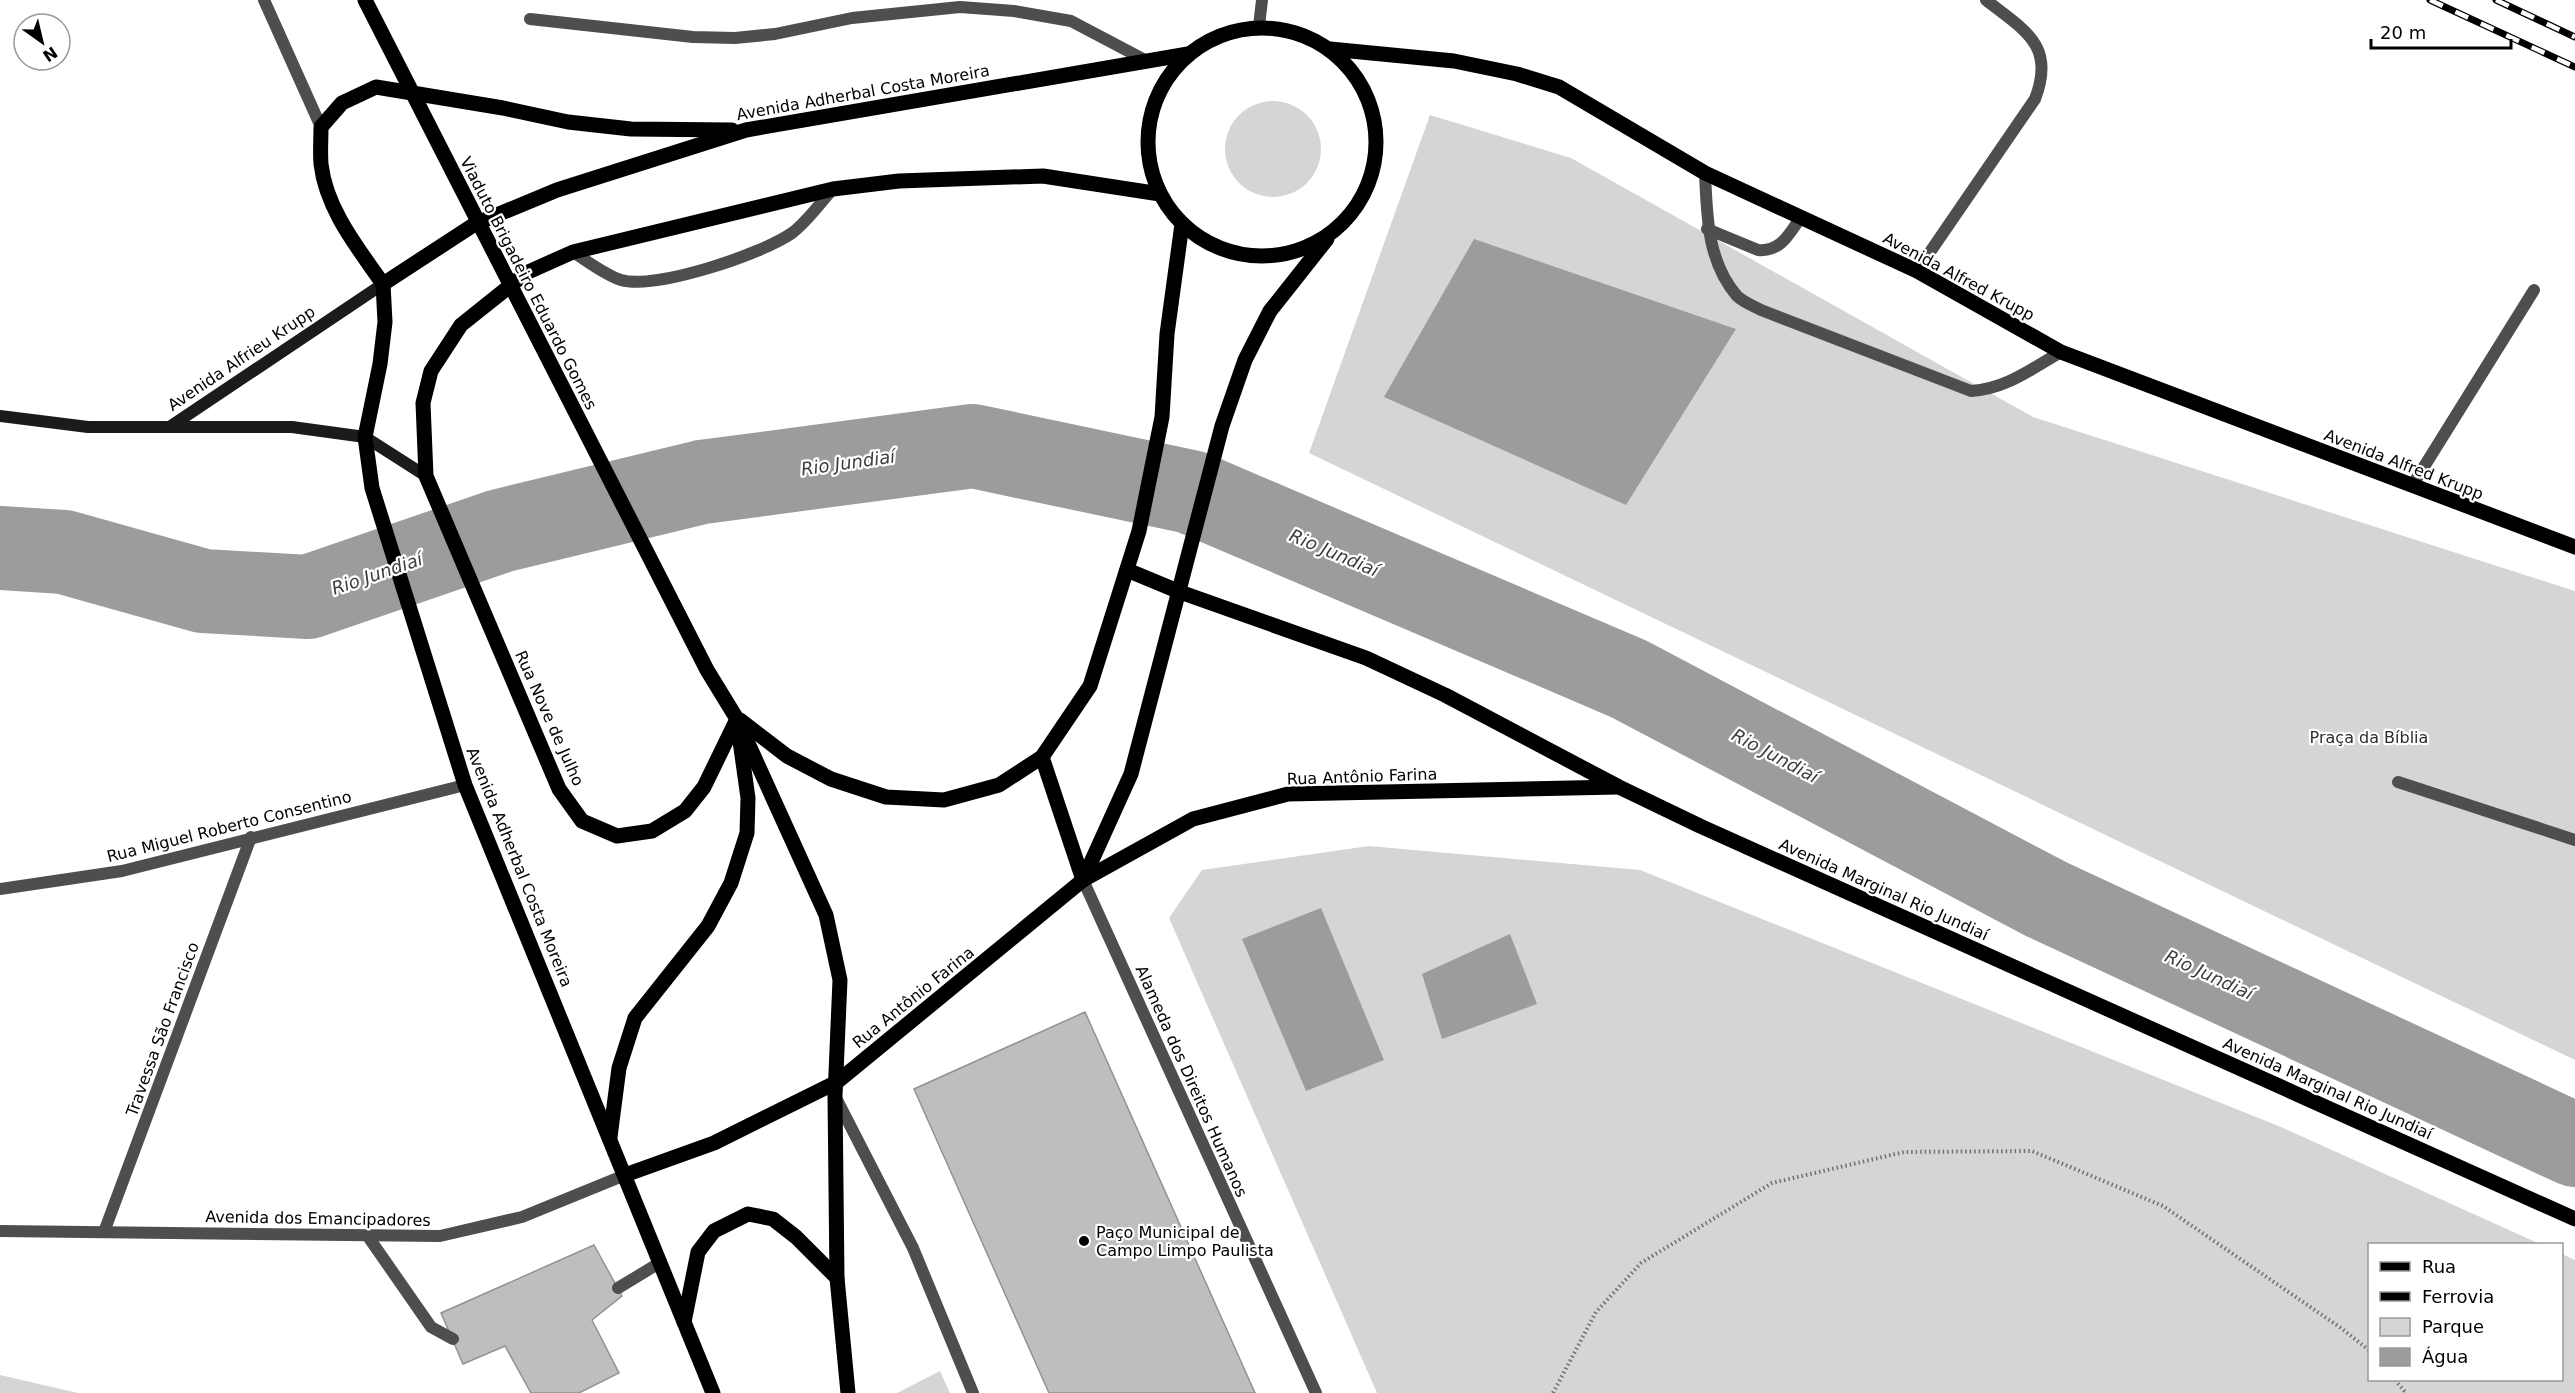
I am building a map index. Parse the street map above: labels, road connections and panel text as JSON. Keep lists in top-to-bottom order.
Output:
{
  "streets": {
    "main road": [
      "Avenida Adherbal Costa Moreira",
      "Avenida Alfred Krupp",
      "Viaduto Brigadeiro Eduardo Gomes",
      "Avenida Alfrieu Krupp",
      "Rua Nove de Julho",
      "Rua Antônio Farina",
      "Avenida Marginal Rio Jundiaí"
    ],
    "street": [
      "Rua Miguel Roberto Consentino",
      "Travessa São Francisco",
      "Alameda dos Direitos Humanos",
      "Avenida dos Emancipadores"
    ]
  },
  "crossings": [
    ["Avenida Adherbal Costa Moreira", "Avenida Alfrieu Krupp"],
    ["Avenida Adherbal Costa Moreira", "Rua Antônio Farina"],
    ["Avenida Adherbal Costa Moreira", "Rua Miguel Roberto Consentino"],
    ["Avenida Adherbal Costa Moreira", "Avenida dos Emancipadores"],
    ["Viaduto Brigadeiro Eduardo Gomes", "Rua Nove de Julho"],
    ["Rua Antônio Farina", "Avenida Marginal Rio Jundiaí"],
    ["Rua Antônio Farina", "Alameda dos Direitos Humanos"],
    ["Rua Antônio Farina", "Avenida dos Emancipadores"],
    ["Rua Miguel Roberto Consentino", "Travessa São Francisco"],
    ["Travessa São Francisco", "Avenida dos Emancipadores"]
  ],
  "water": ["Rio Jundiaí"],
  "parks": ["Praça da Bíblia"],
  "places": ["Paço Municipal de Campo Limpo Paulista"],
  "legend": [
    "Rua",
    "Ferrovia",
    "Parque",
    "Água"
  ],
  "scale_bar": "20 m",
  "north": "bottom right"
}
